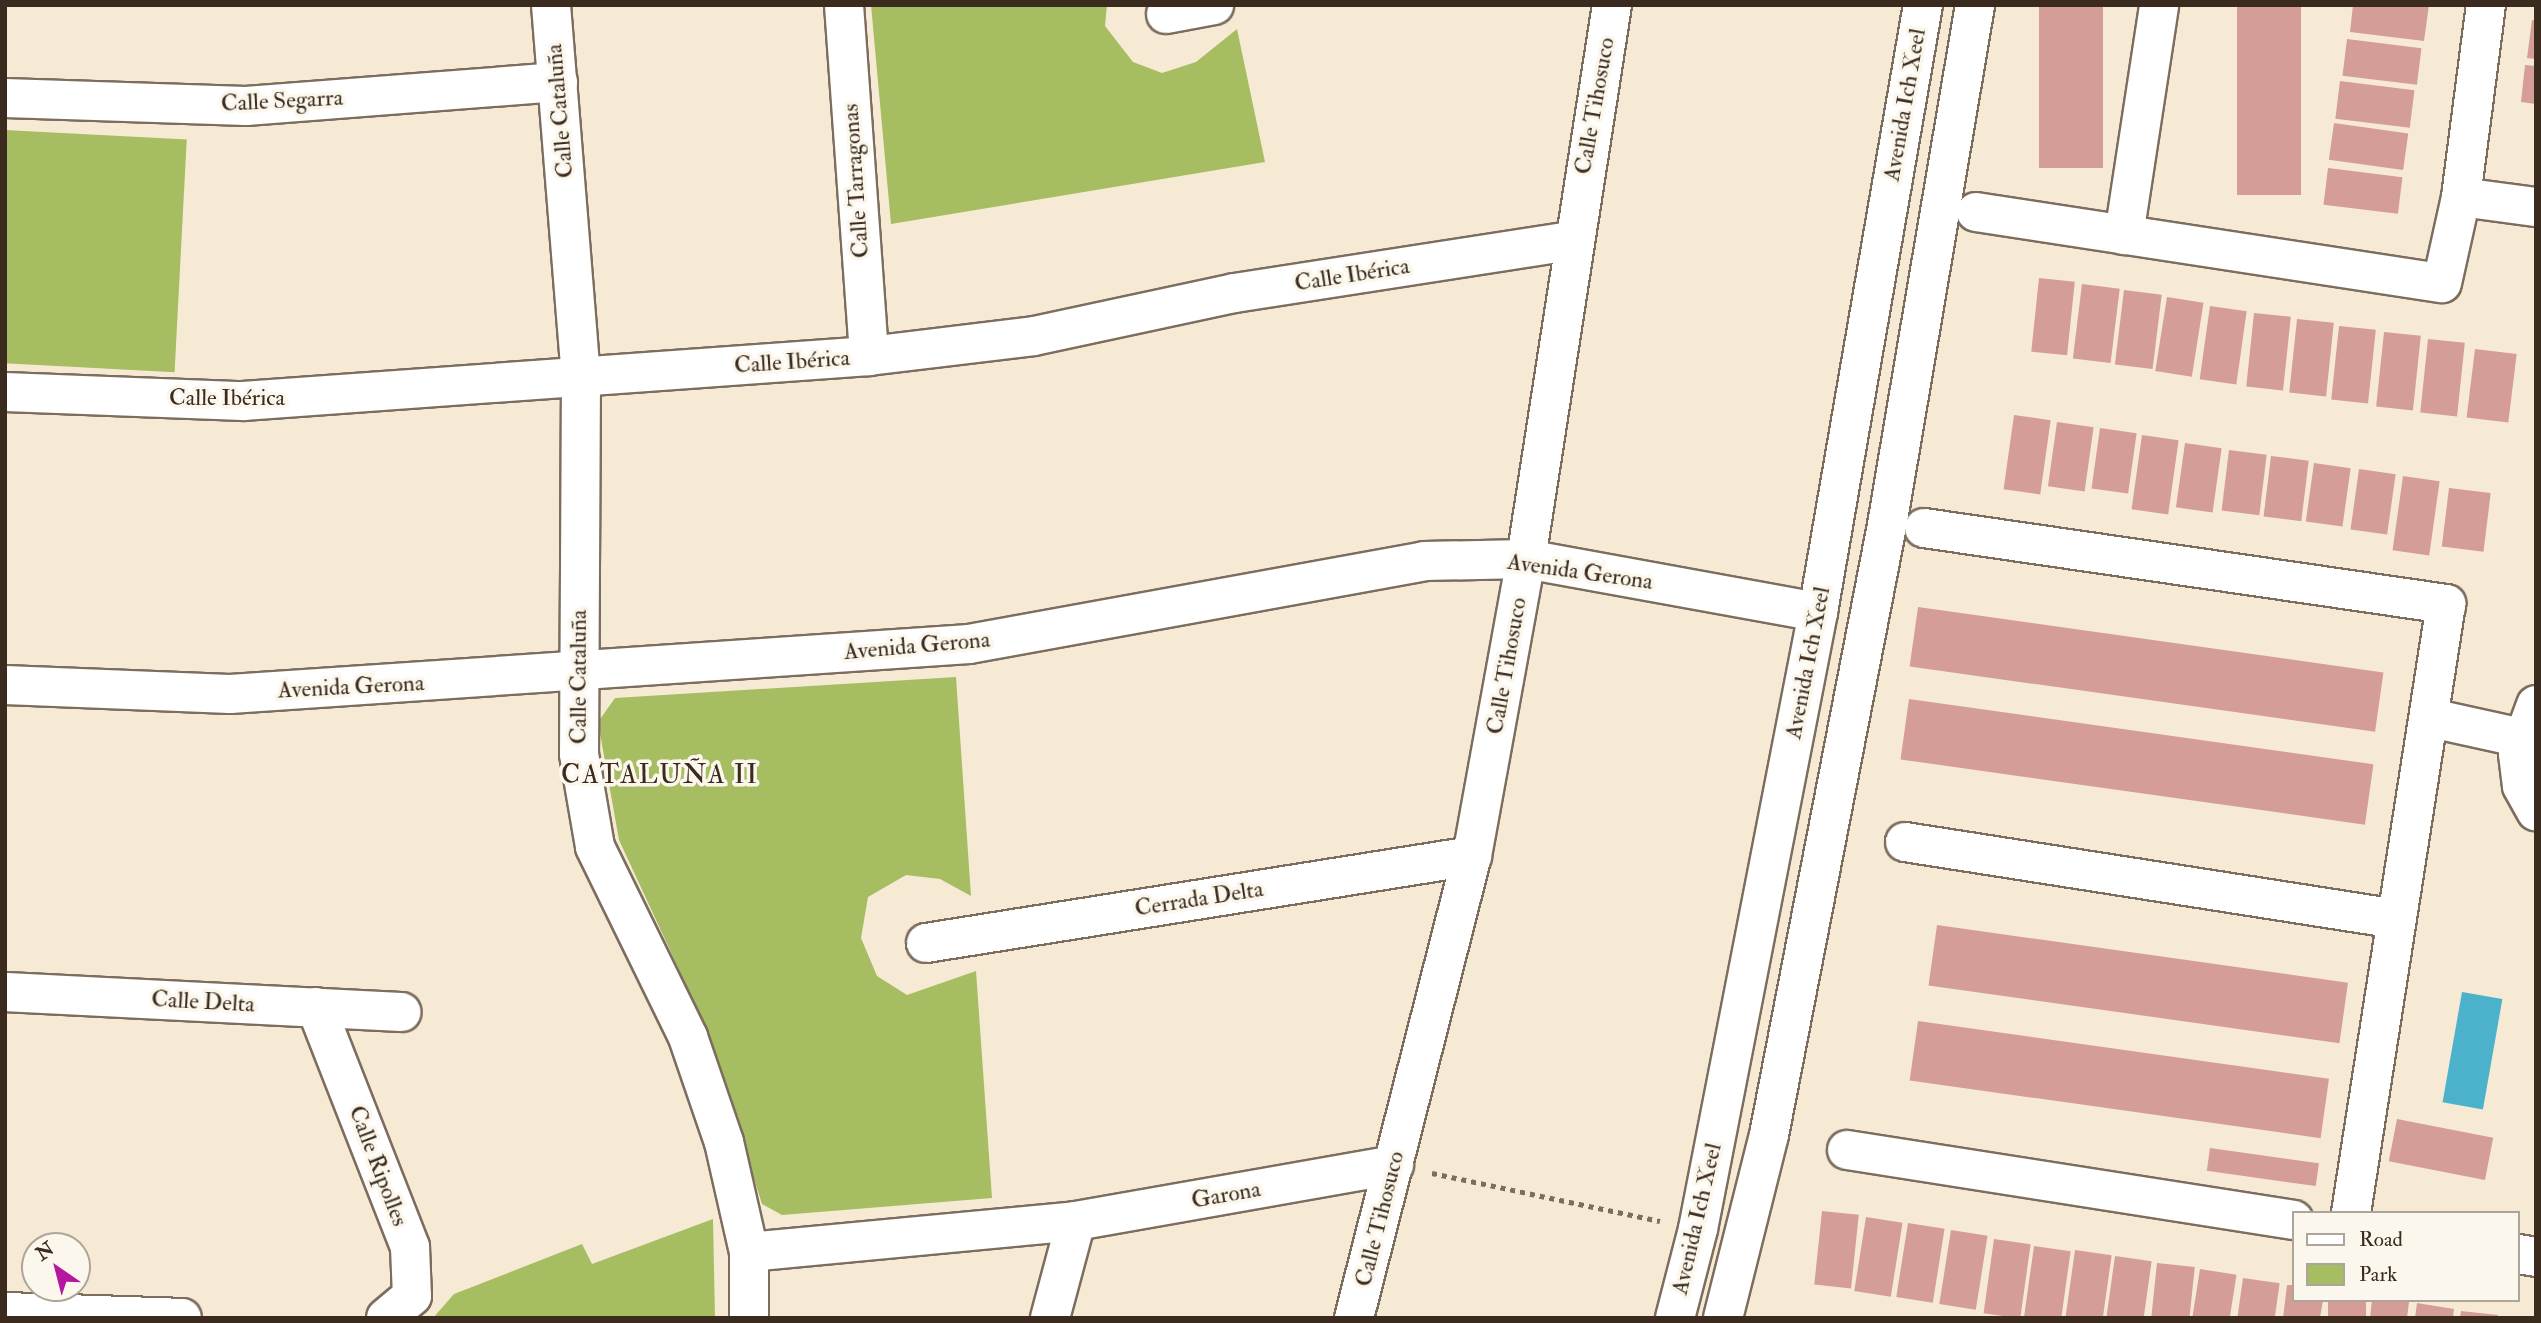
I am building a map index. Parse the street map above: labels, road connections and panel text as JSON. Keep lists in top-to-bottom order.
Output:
{
  "streets": {
    "street": [
      "Calle Segarra",
      "Avenida Ich Xeel",
      "Calle Tihosuco",
      "Calle Cataluña",
      "Calle Tarragonas",
      "Calle Ibérica",
      "Avenida Gerona",
      "Cerrada Delta",
      "Calle Delta",
      "Calle Ripolles",
      "Garona"
    ]
  },
  "crossings": [
    ["Calle Segarra", "Calle Cataluña"],
    ["Avenida Ich Xeel", "Avenida Gerona"],
    ["Calle Tihosuco", "Calle Ibérica"],
    ["Calle Tihosuco", "Avenida Gerona"],
    ["Calle Tihosuco", "Cerrada Delta"],
    ["Calle Tihosuco", "Garona"],
    ["Calle Cataluña", "Calle Ibérica"],
    ["Calle Cataluña", "Avenida Gerona"],
    ["Calle Cataluña", "Garona"],
    ["Calle Tarragonas", "Calle Ibérica"],
    ["Calle Delta", "Calle Ripolles"]
  ],
  "districts": ["CATALUÑA II"],
  "legend": ["Road", "Park"],
  "north": "top left"
}
